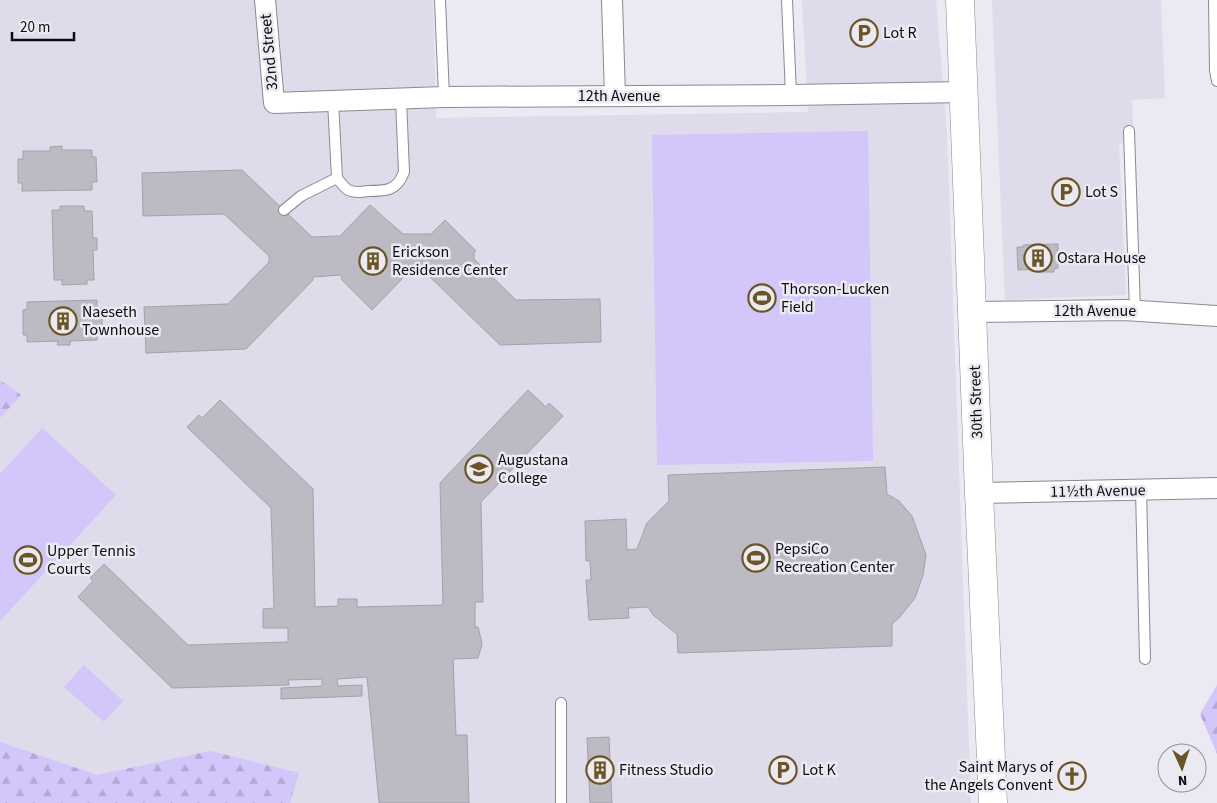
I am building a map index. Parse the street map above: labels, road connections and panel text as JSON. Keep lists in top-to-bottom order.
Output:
{
  "streets": {
    "street": [
      "32nd Street",
      "12th Avenue",
      "30th Street",
      "11½th Avenue"
    ]
  },
  "crossings": [
    ["32nd Street", "12th Avenue"],
    ["12th Avenue", "30th Street"],
    ["30th Street", "11½th Avenue"]
  ],
  "places": {
    "parking": ["Lot R", "Lot S", "Lot K"],
    "building": [
      "Ostara House",
      "Erickson Residence Center",
      "Naeseth Townhouse",
      "Fitness Studio"
    ],
    "sports": ["Thorson-Lucken Field", "PepsiCo Recreation Center", "Upper Tennis Courts"],
    "school or university": ["Augustana College"],
    "church": ["Saint Marys of the Angels Convent"]
  },
  "scale_bar": "20 m",
  "north": "bottom"
}
